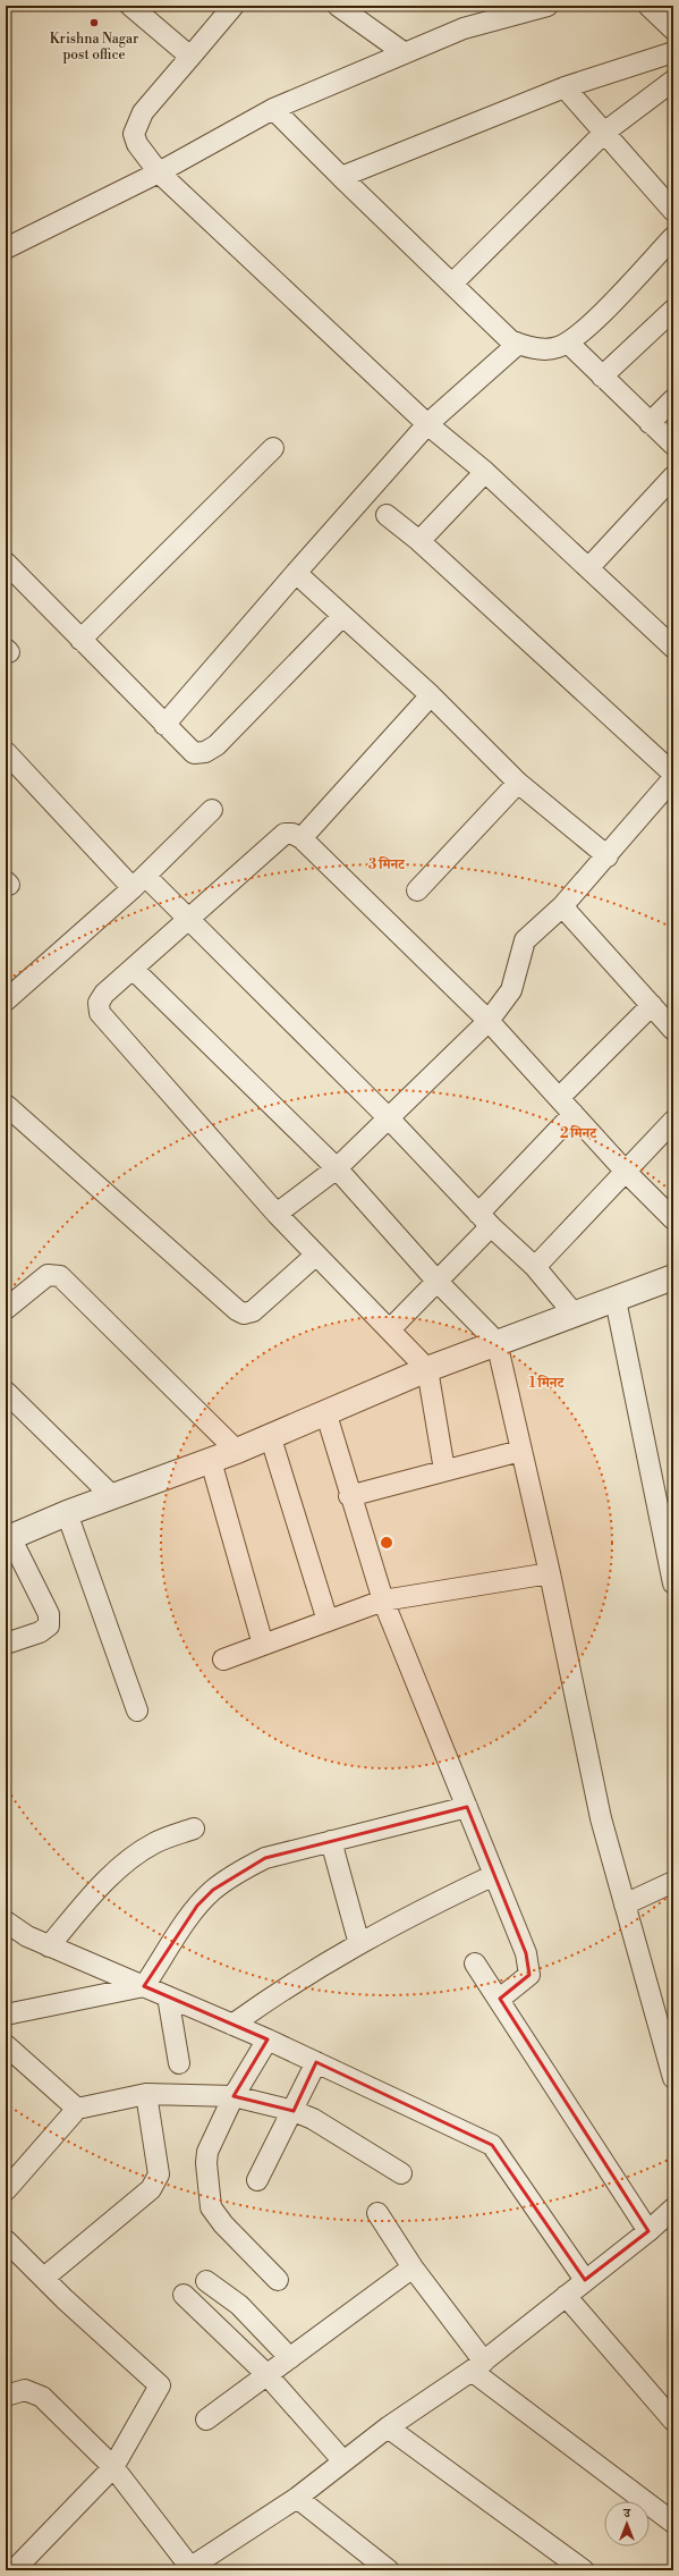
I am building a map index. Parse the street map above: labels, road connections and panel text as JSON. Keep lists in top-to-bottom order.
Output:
{
  "places": ["Krishna Nagar post office"],
  "north": "top",
  "rings": ["3 मिनट", "2 मिनट", "1 मिनट"]
}
